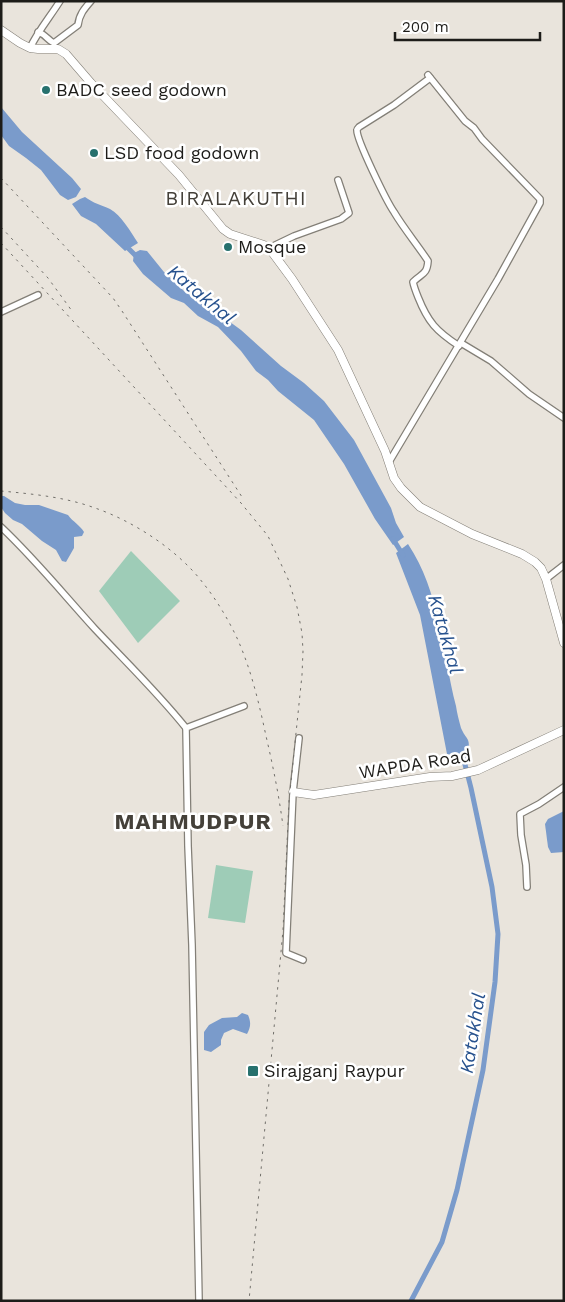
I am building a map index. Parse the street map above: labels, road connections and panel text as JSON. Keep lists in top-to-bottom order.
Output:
{
  "streets": {
    "main road": ["WAPDA Road"]
  },
  "districts": ["BIRALAKUTHI", "MAHMUDPUR"],
  "water": ["Katakhal"],
  "places": {
    "other": ["BADC seed godown", "LSD food godown", "Mosque"],
    "transit": ["Sirajganj Raypur"]
  },
  "scale_bar": "200 m"
}
